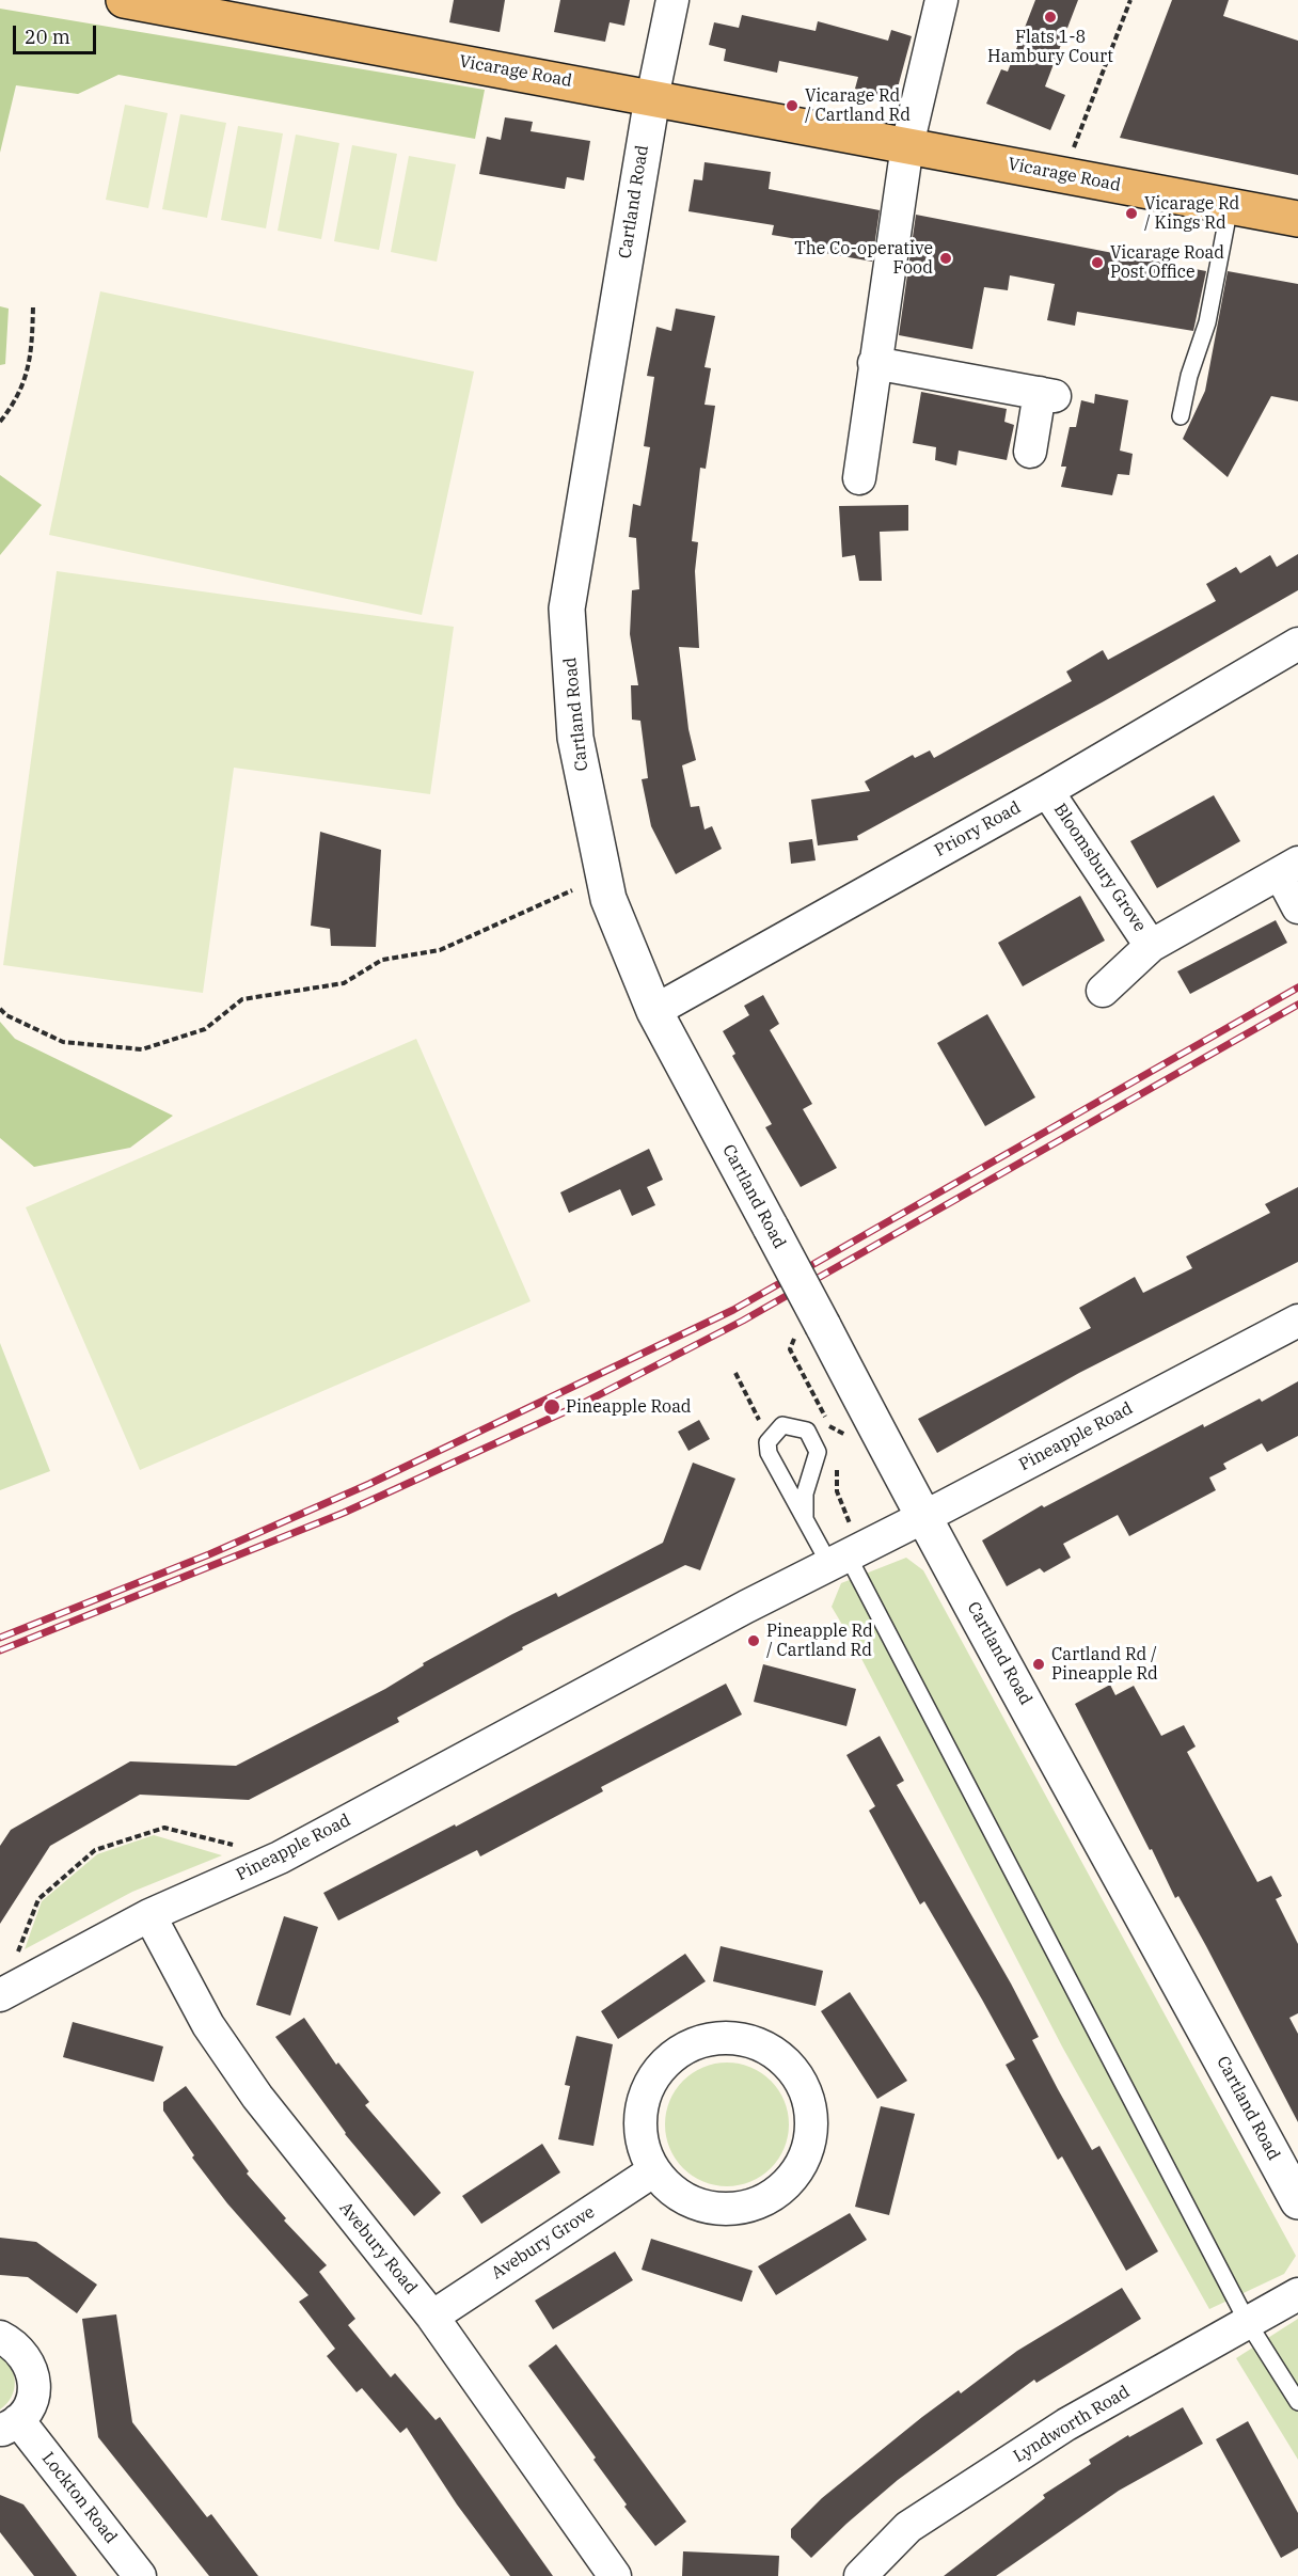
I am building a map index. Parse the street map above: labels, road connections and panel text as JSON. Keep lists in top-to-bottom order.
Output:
{
  "streets": {
    "main road": ["Vicarage Road"],
    "street": [
      "Cartland Road",
      "Priory Road",
      "Bloomsbury Grove",
      "Pineapple Road",
      "Avebury Grove",
      "Avebury Road",
      "Lyndworth Road",
      "Lockton Road"
    ]
  },
  "crossings": [
    ["Vicarage Road", "Cartland Road"],
    ["Cartland Road", "Priory Road"],
    ["Cartland Road", "Pineapple Road"],
    ["Priory Road", "Bloomsbury Grove"],
    ["Pineapple Road", "Avebury Road"],
    ["Avebury Grove", "Avebury Road"]
  ],
  "places": [
    "Flats 1-8 Hambury Court",
    "Vicarage Rd / Cartland Rd",
    "Vicarage Rd / Kings Rd",
    "The Co-operative Food",
    "Vicarage Road Post Office",
    "Pineapple Road",
    "Pineapple Rd / Cartland Rd",
    "Cartland Rd / Pineapple Rd"
  ],
  "scale_bar": "20 m"
}
